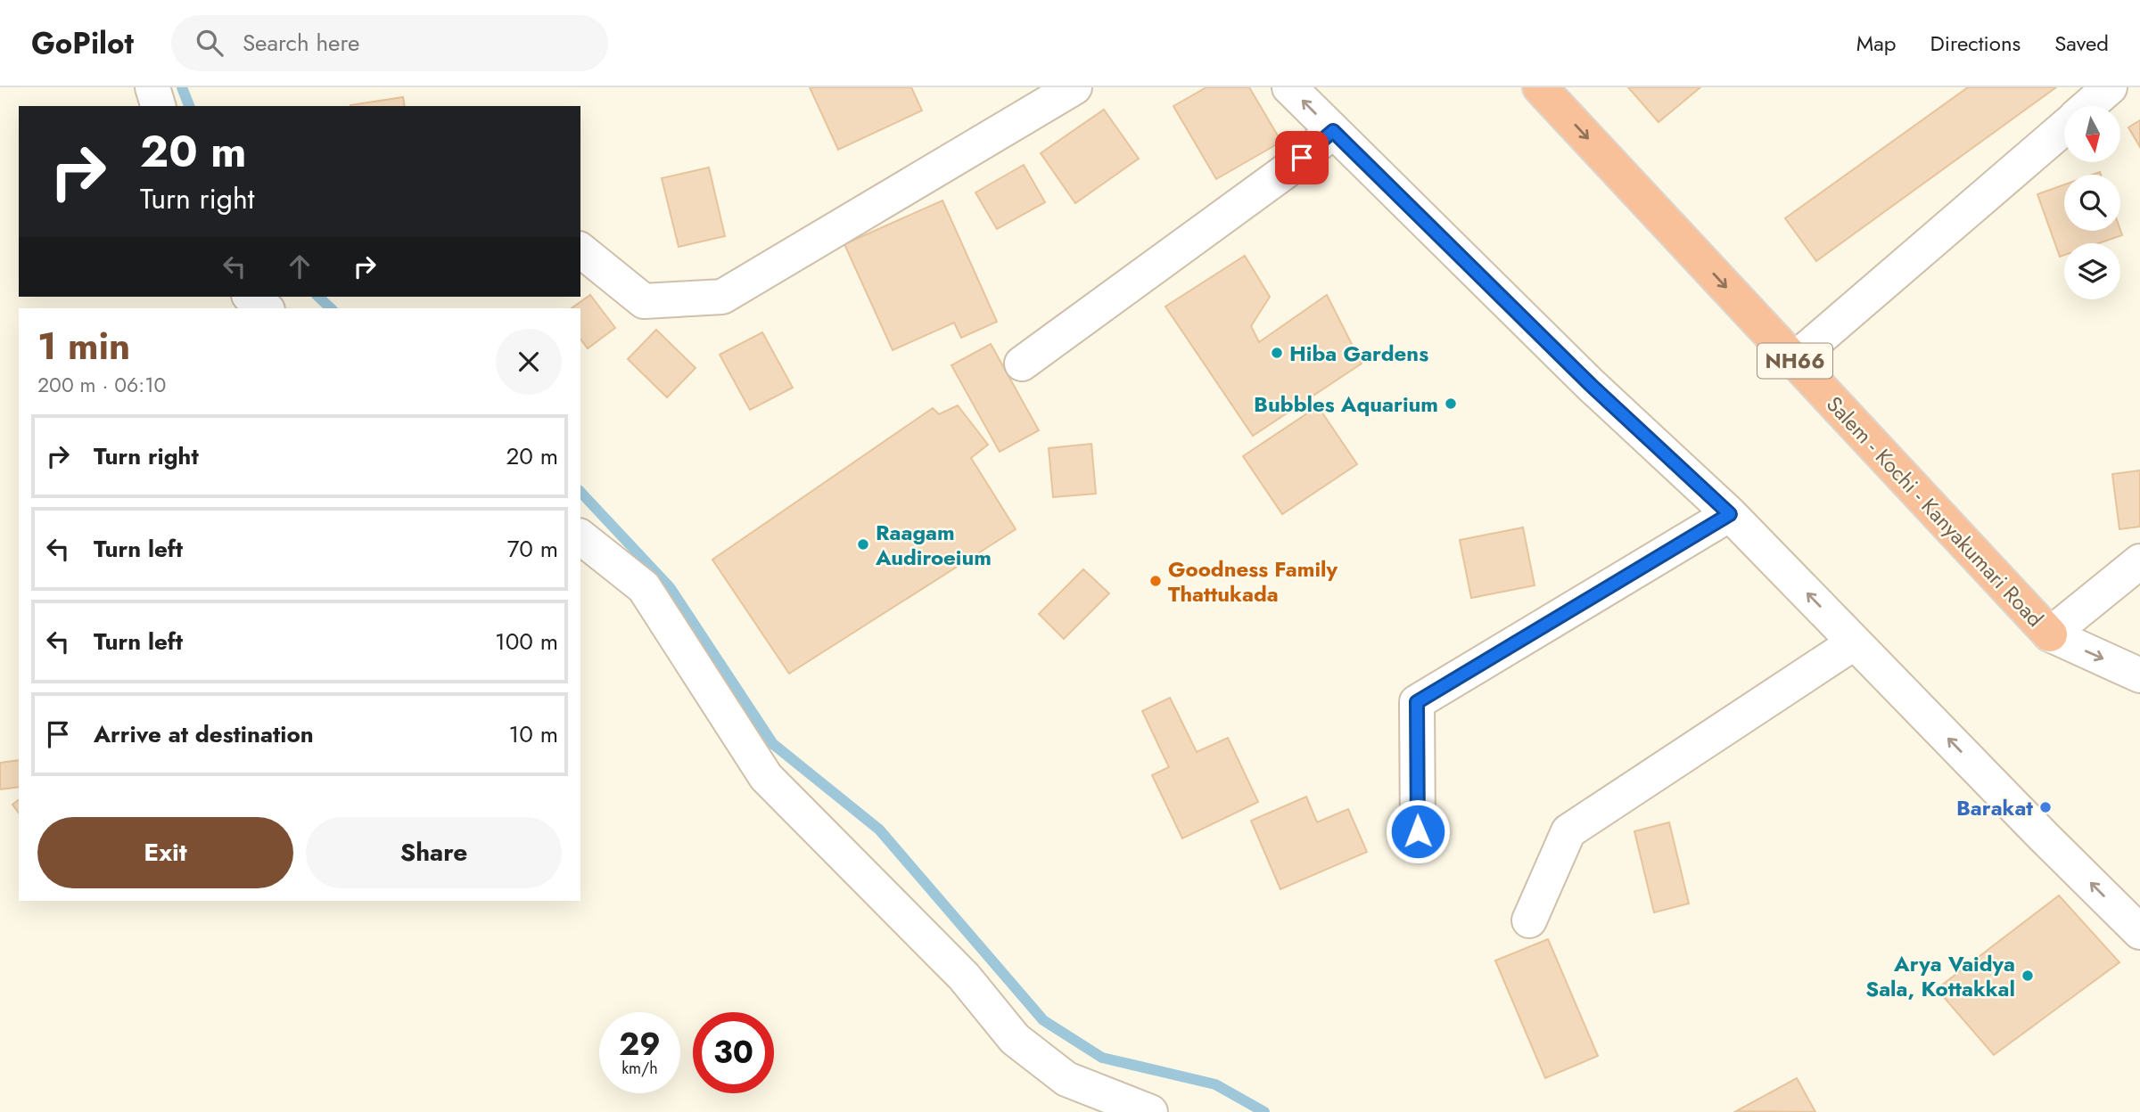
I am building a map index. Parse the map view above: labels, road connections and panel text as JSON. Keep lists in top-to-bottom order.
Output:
{
  "streets": {
    "highway": ["NH66", "Salem - Kochi - Kanyakumari Road"]
  },
  "one_way": ["Salem - Kochi - Kanyakumari Road"],
  "places": [
    "Hiba Gardens",
    "Bubbles Aquarium",
    "Raagam Audiroeium",
    "Goodness Family Thattukada",
    "Barakat",
    "Arya Vaidya Sala, Kottakkal"
  ],
  "north": "bottom",
  "page": {
    "header": "GoPilot",
    "search": "Search here",
    "nav": ["Map", "Directions", "Saved"],
    "turn": ["20 m", "Turn right"],
    "heading": ["1 min", "200 m · 06:10"],
    "list": [
      {
        "name": "Turn right",
        "value": "20 m"
      },
      {
        "name": "Turn left",
        "value": "70 m"
      },
      {
        "name": "Turn left",
        "value": "100 m"
      },
      {
        "name": "Arrive at destination",
        "value": "10 m"
      }
    ],
    "buttons": ["Exit", "Share"],
    "speed": "29 km/h",
    "limit": "30"
  }
}
